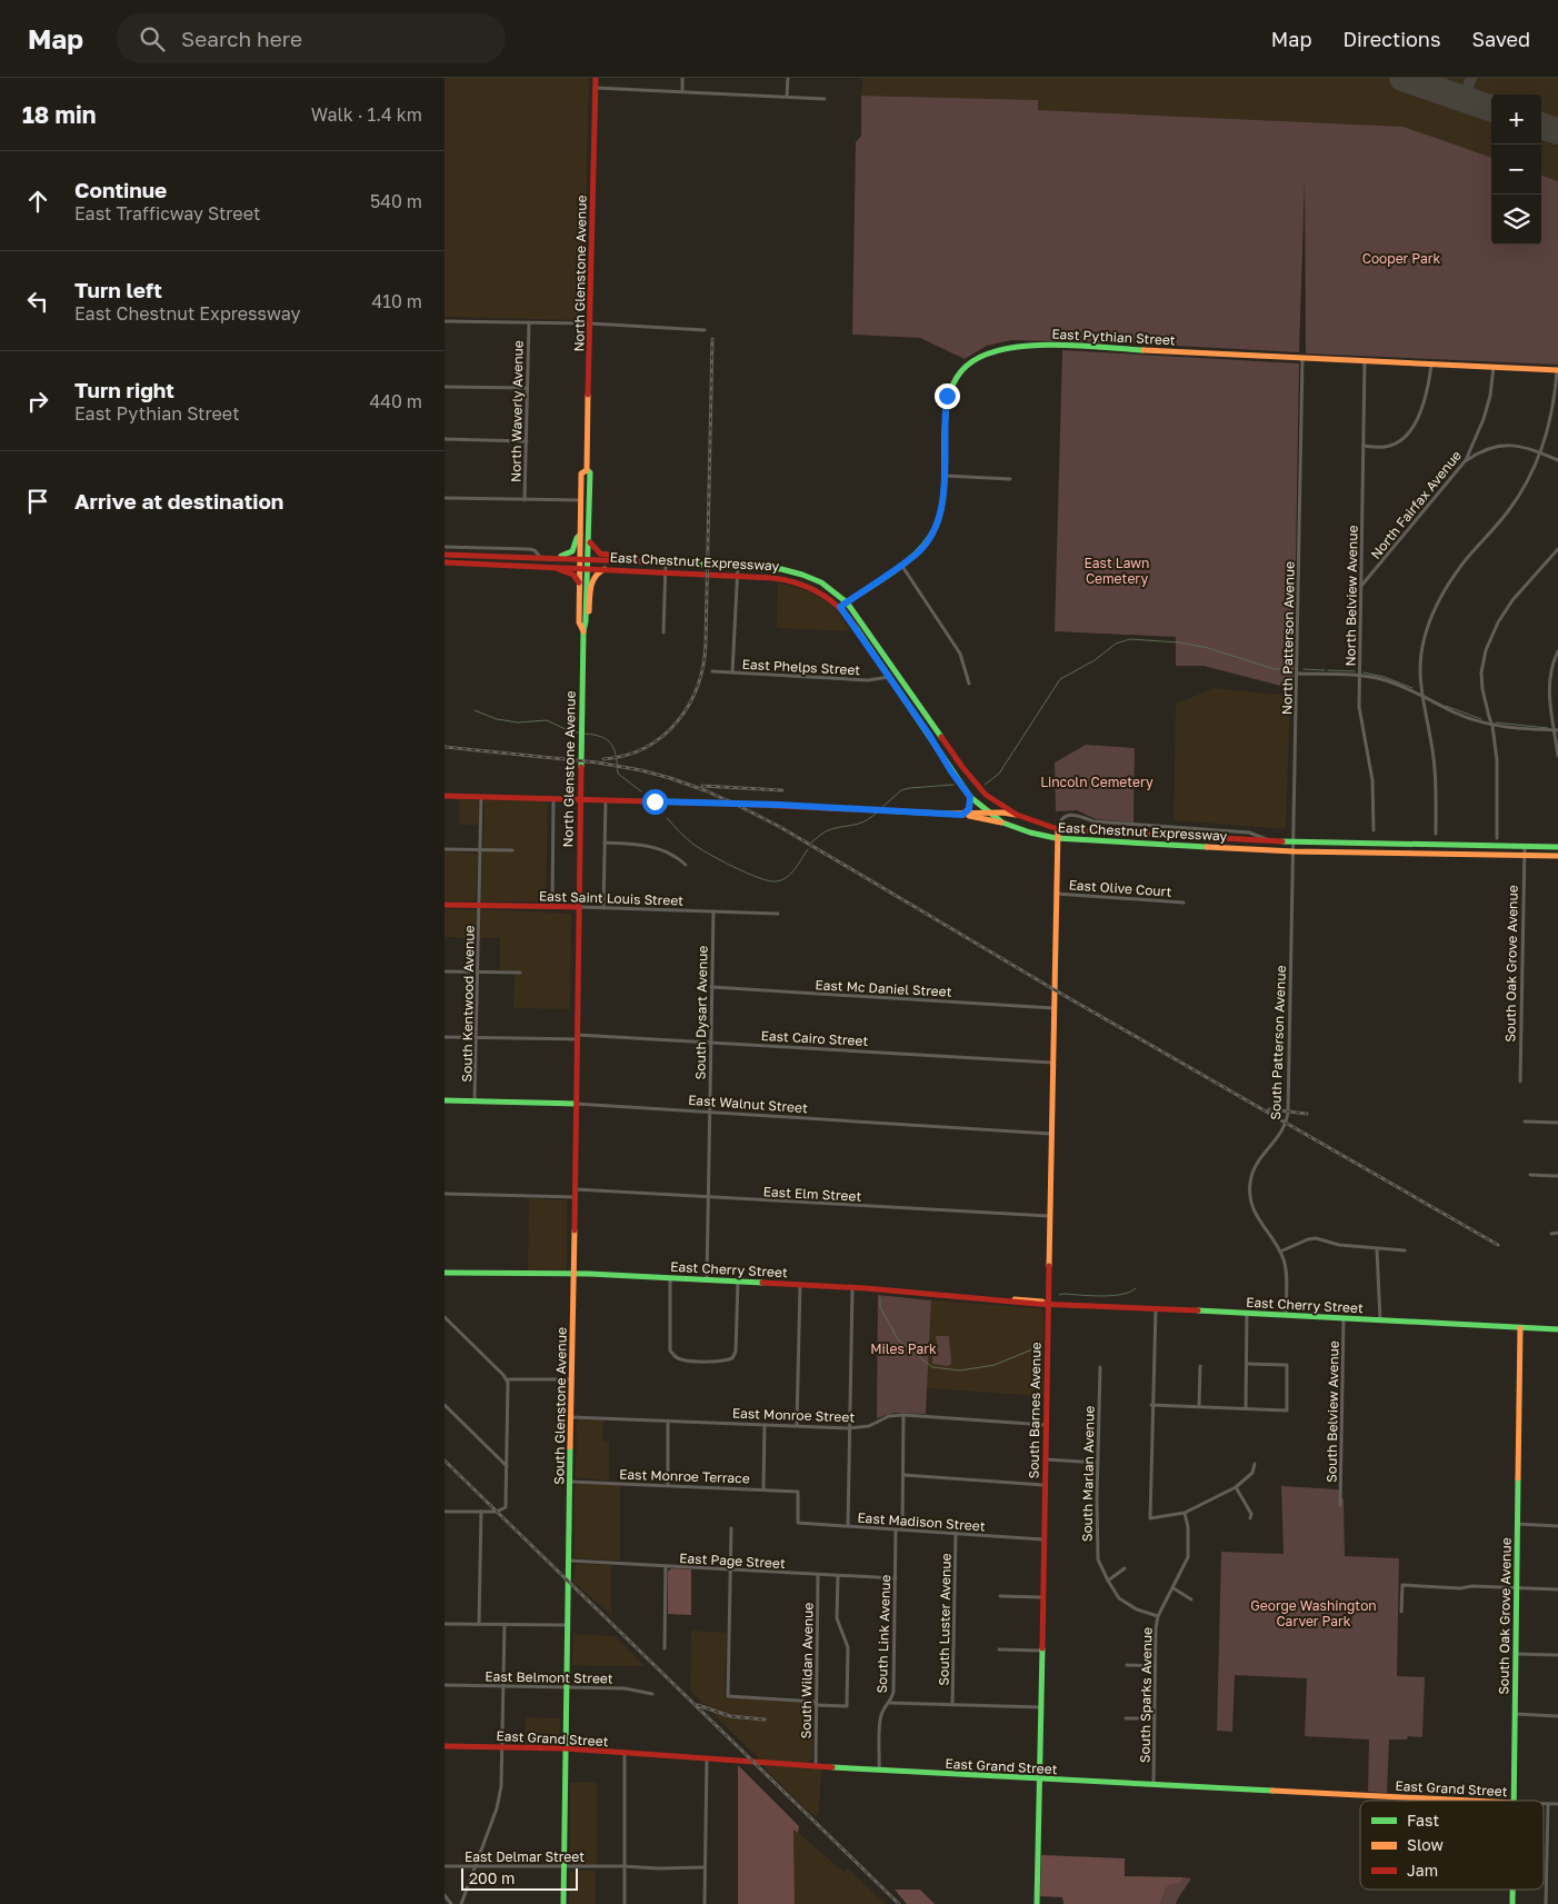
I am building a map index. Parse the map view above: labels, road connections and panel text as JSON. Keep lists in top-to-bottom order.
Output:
{
  "streets": {
    "main road": [
      "North Glenstone Avenue",
      "East Pythian Street",
      "East Chestnut Expressway",
      "East Saint Louis Street",
      "South Oak Grove Avenue",
      "East Walnut Street",
      "East Cherry Street",
      "South Glenstone Avenue",
      "South Barnes Avenue",
      "East Grand Street"
    ],
    "street": [
      "North Waverly Avenue",
      "North Fairfax Avenue",
      "North Belview Avenue",
      "North Patterson Avenue",
      "East Phelps Street",
      "East Olive Court",
      "East Mc Daniel Street",
      "South Kentwood Avenue",
      "South Dysart Avenue",
      "East Cairo Street",
      "South Patterson Avenue",
      "East Elm Street",
      "South Belview Avenue",
      "East Monroe Street",
      "South Marlan Avenue",
      "East Monroe Terrace",
      "East Madison Street",
      "East Page Street",
      "South Luster Avenue",
      "South Link Avenue",
      "South Wildan Avenue",
      "East Belmont Street",
      "South Sparks Avenue",
      "East Delmar Street"
    ]
  },
  "crossings": [
    ["North Glenstone Avenue", "East Chestnut Expressway"],
    ["North Glenstone Avenue", "East Saint Louis Street"],
    ["North Glenstone Avenue", "South Glenstone Avenue"],
    ["East Pythian Street", "North Fairfax Avenue"],
    ["East Pythian Street", "East Chestnut Expressway"],
    ["East Pythian Street", "North Belview Avenue"],
    ["East Pythian Street", "North Patterson Avenue"],
    ["North Fairfax Avenue", "North Belview Avenue"],
    ["East Chestnut Expressway", "North Patterson Avenue"],
    ["East Chestnut Expressway", "East Phelps Street"],
    ["East Chestnut Expressway", "South Oak Grove Avenue"],
    ["East Chestnut Expressway", "South Barnes Avenue"],
    ["North Patterson Avenue", "South Patterson Avenue"],
    ["East Olive Court", "South Barnes Avenue"],
    ["East Saint Louis Street", "South Kentwood Avenue"],
    ["East Saint Louis Street", "South Dysart Avenue"],
    ["East Saint Louis Street", "South Glenstone Avenue"],
    ["South Oak Grove Avenue", "East Cherry Street"],
    ["East Mc Daniel Street", "South Dysart Avenue"],
    ["East Mc Daniel Street", "South Barnes Avenue"],
    ["South Kentwood Avenue", "East Cairo Street"],
    ["South Kentwood Avenue", "East Walnut Street"],
    ["South Dysart Avenue", "East Cairo Street"],
    ["South Dysart Avenue", "East Walnut Street"],
    ["South Dysart Avenue", "East Elm Street"],
    ["South Dysart Avenue", "East Cherry Street"],
    ["East Cairo Street", "South Glenstone Avenue"],
    ["East Cairo Street", "South Barnes Avenue"],
    ["South Patterson Avenue", "East Cherry Street"],
    ["East Walnut Street", "South Glenstone Avenue"],
    ["East Walnut Street", "South Barnes Avenue"],
    ["East Elm Street", "South Glenstone Avenue"],
    ["East Elm Street", "South Barnes Avenue"],
    ["East Cherry Street", "South Glenstone Avenue"],
    ["East Cherry Street", "South Barnes Avenue"],
    ["East Cherry Street", "South Belview Avenue"],
    ["South Glenstone Avenue", "East Monroe Street"],
    ["South Glenstone Avenue", "East Monroe Terrace"],
    ["South Glenstone Avenue", "East Page Street"],
    ["South Glenstone Avenue", "East Belmont Street"],
    ["South Glenstone Avenue", "East Grand Street"],
    ["South Glenstone Avenue", "East Delmar Street"],
    ["South Barnes Avenue", "East Monroe Street"],
    ["South Barnes Avenue", "East Madison Street"],
    ["South Barnes Avenue", "East Grand Street"],
    ["South Marlan Avenue", "South Sparks Avenue"],
    ["East Monroe Terrace", "East Madison Street"],
    ["East Madison Street", "South Luster Avenue"],
    ["East Madison Street", "South Link Avenue"],
    ["East Page Street", "South Link Avenue"],
    ["East Page Street", "South Wildan Avenue"],
    ["South Link Avenue", "East Grand Street"],
    ["South Wildan Avenue", "East Grand Street"],
    ["South Sparks Avenue", "East Grand Street"]
  ],
  "parks": [
    "Cooper Park",
    "East Lawn Cemetery",
    "Lincoln Cemetery",
    "Miles Park",
    "George Washington Carver Park"
  ],
  "legend": ["Fast", "Slow", "Jam"],
  "scale_bar": "200 m",
  "page": {
    "header": "Map",
    "search": "Search here",
    "nav": ["Map", "Directions", "Saved"],
    "heading": ["18 min", "Walk · 1.4 km"],
    "map_buttons": ["+", "−"],
    "list": [
      ["Continue", "East Trafficway Street", "540 m"],
      ["Turn left", "East Chestnut Expressway", "410 m"],
      ["Turn right", "East Pythian Street", "440 m"],
      "Arrive at destination"
    ],
    "scale": "200 m"
  }
}
